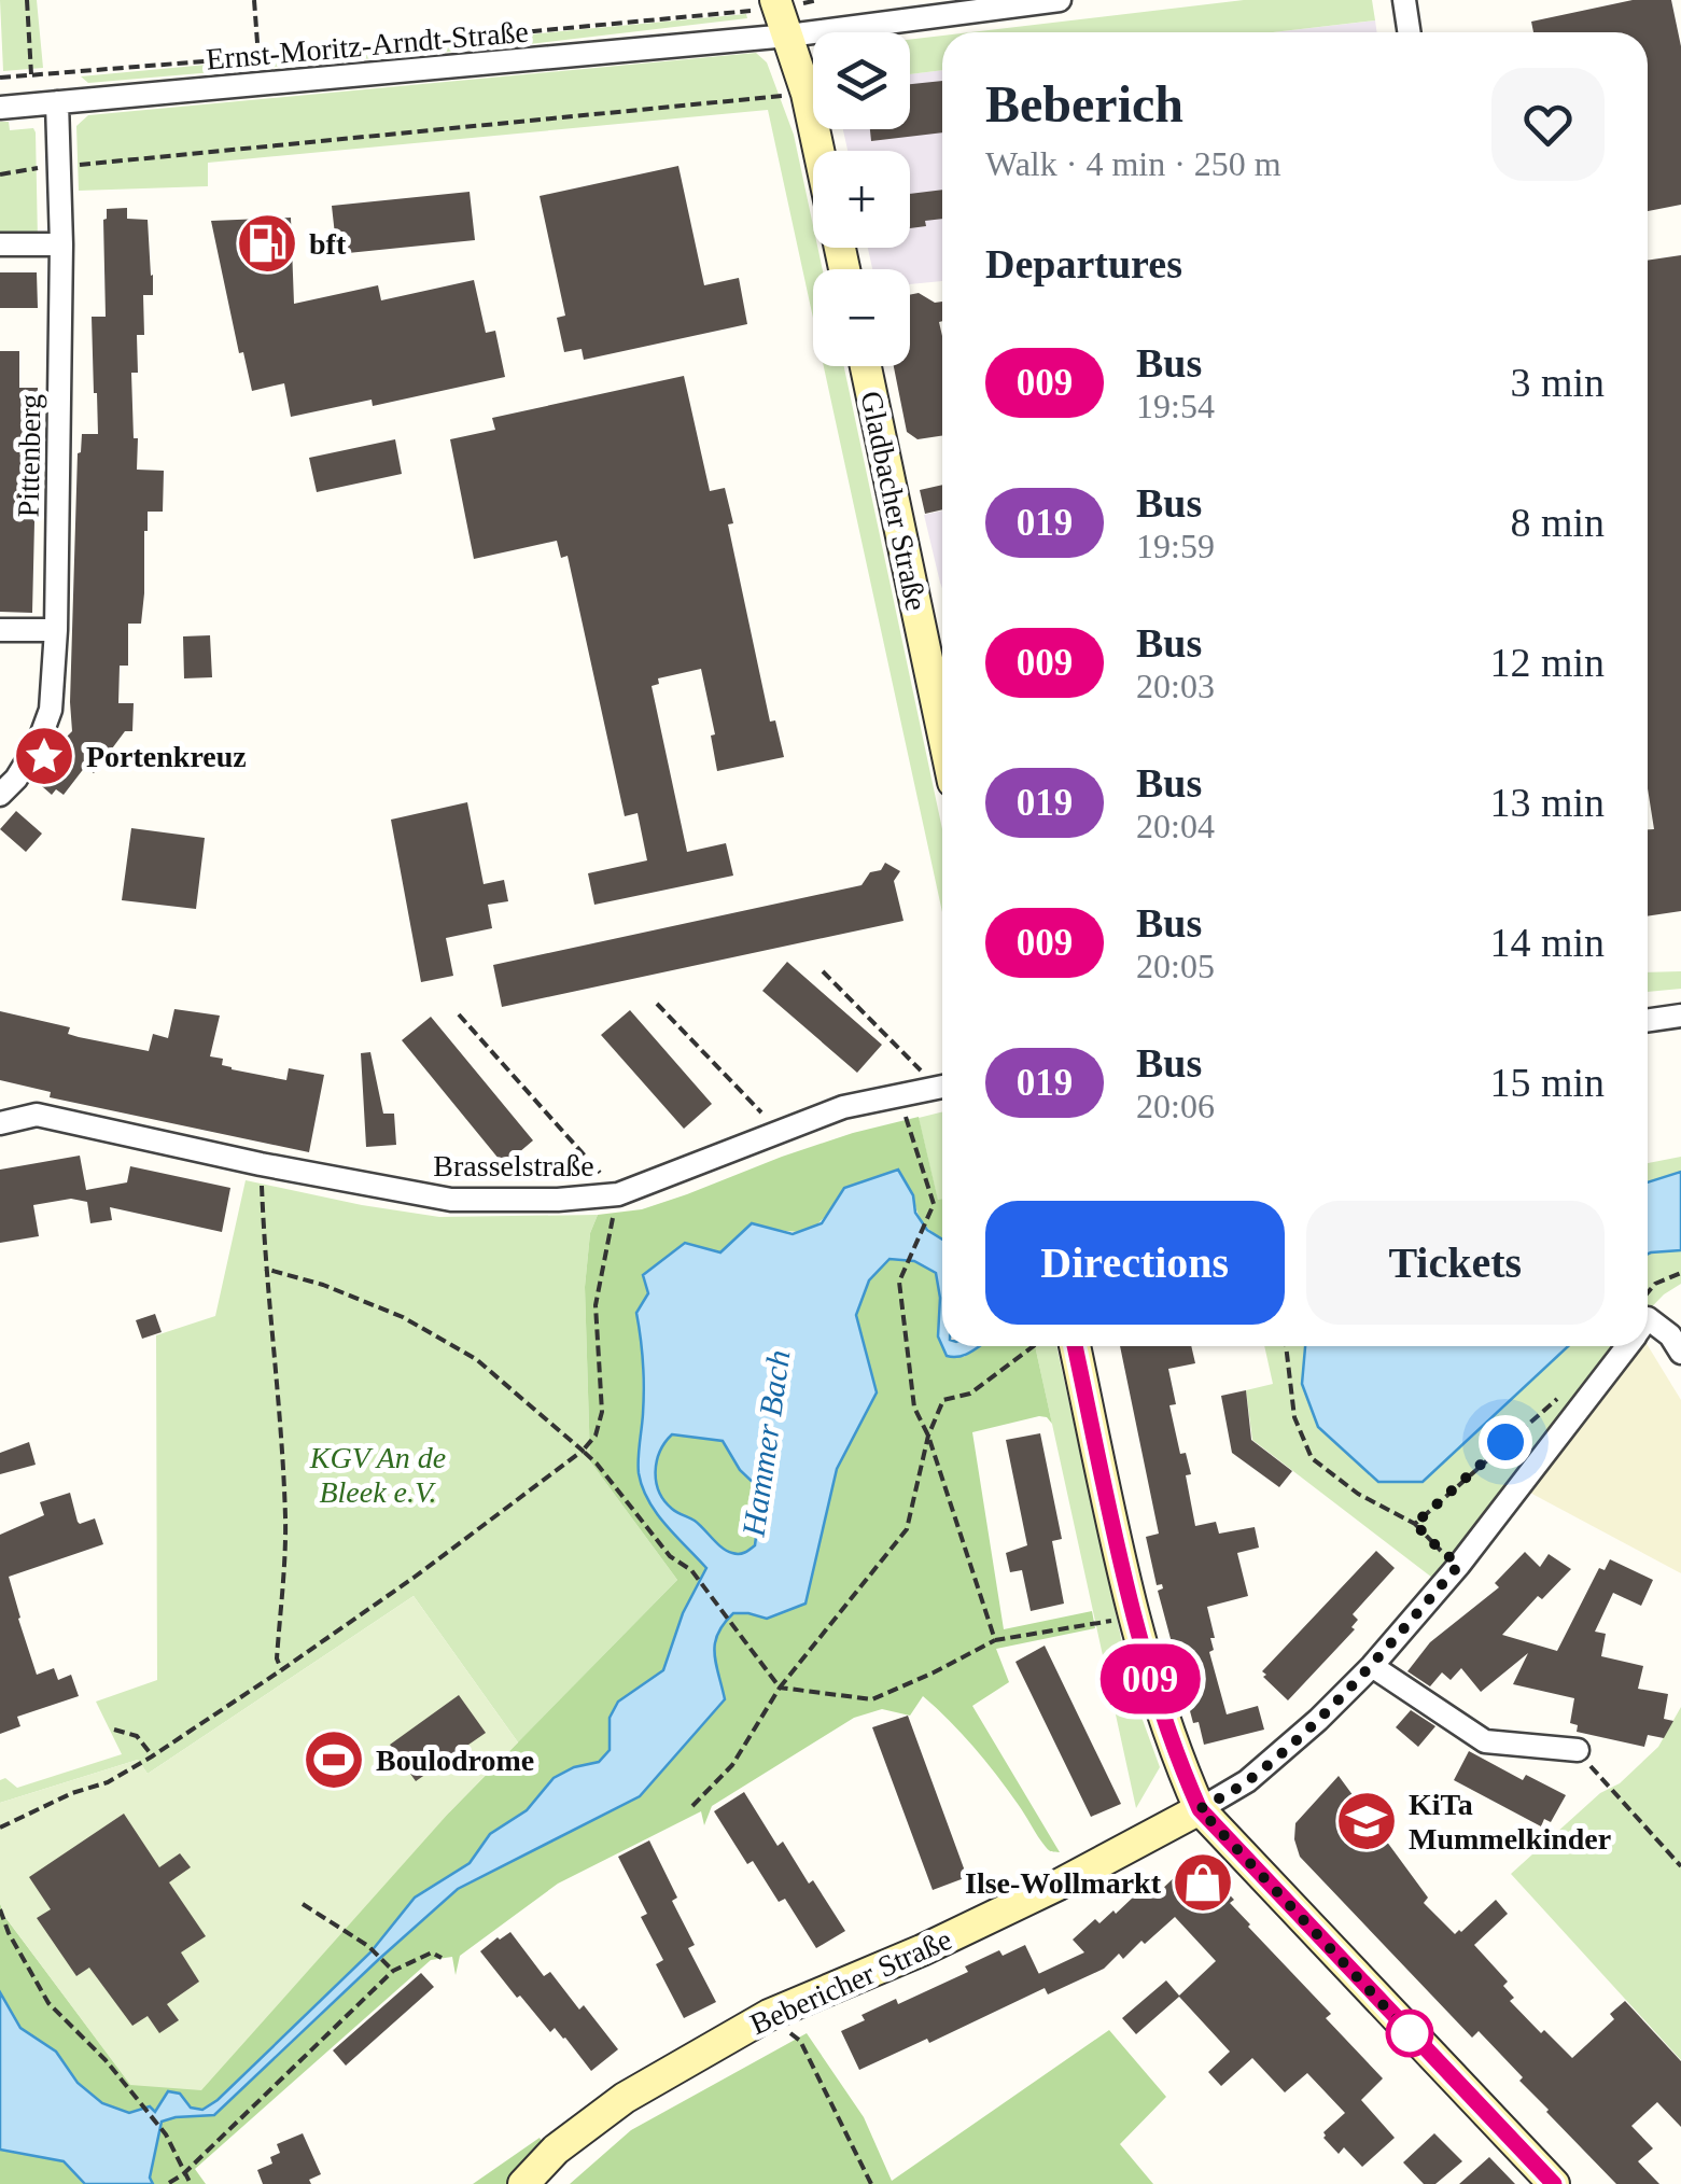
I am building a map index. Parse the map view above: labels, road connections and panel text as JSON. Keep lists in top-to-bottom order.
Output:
{
  "streets": {
    "main road": ["Gladbacher Straße", "Bebericher Straße"],
    "street": ["Ernst-Moritz-Arndt-Straße", "Pittenberg", "Brasselstraße"]
  },
  "crossings": [
    ["Ernst-Moritz-Arndt-Straße", "Pittenberg"]
  ],
  "water": ["Hammer Bach"],
  "parks": ["KGV An de Bleek e.V."],
  "places": {
    "fuel station": ["bft"],
    "place": ["Portenkreuz"],
    "sports": ["Boulodrome"],
    "school or university": ["KiTa Mummelkinder"],
    "shop": ["Ilse-Wollmarkt"]
  },
  "lines": ["bus line 009"],
  "page": {
    "on_map": "009",
    "map_buttons": ["+", "−"],
    "heading": [
      ["Beberich", "Walk · 4 min · 250 m"],
      "Departures"
    ],
    "list": [
      {
        "mark": "009",
        "name": "Bus",
        "note": "19:54",
        "value": "3 min"
      },
      {
        "mark": "019",
        "name": "Bus",
        "note": "19:59",
        "value": "8 min"
      },
      {
        "mark": "009",
        "name": "Bus",
        "note": "20:03",
        "value": "12 min"
      },
      {
        "mark": "019",
        "name": "Bus",
        "note": "20:04",
        "value": "13 min"
      },
      {
        "mark": "009",
        "name": "Bus",
        "note": "20:05",
        "value": "14 min"
      },
      {
        "mark": "019",
        "name": "Bus",
        "note": "20:06",
        "value": "15 min"
      }
    ],
    "buttons": ["Directions", "Tickets"]
  }
}
